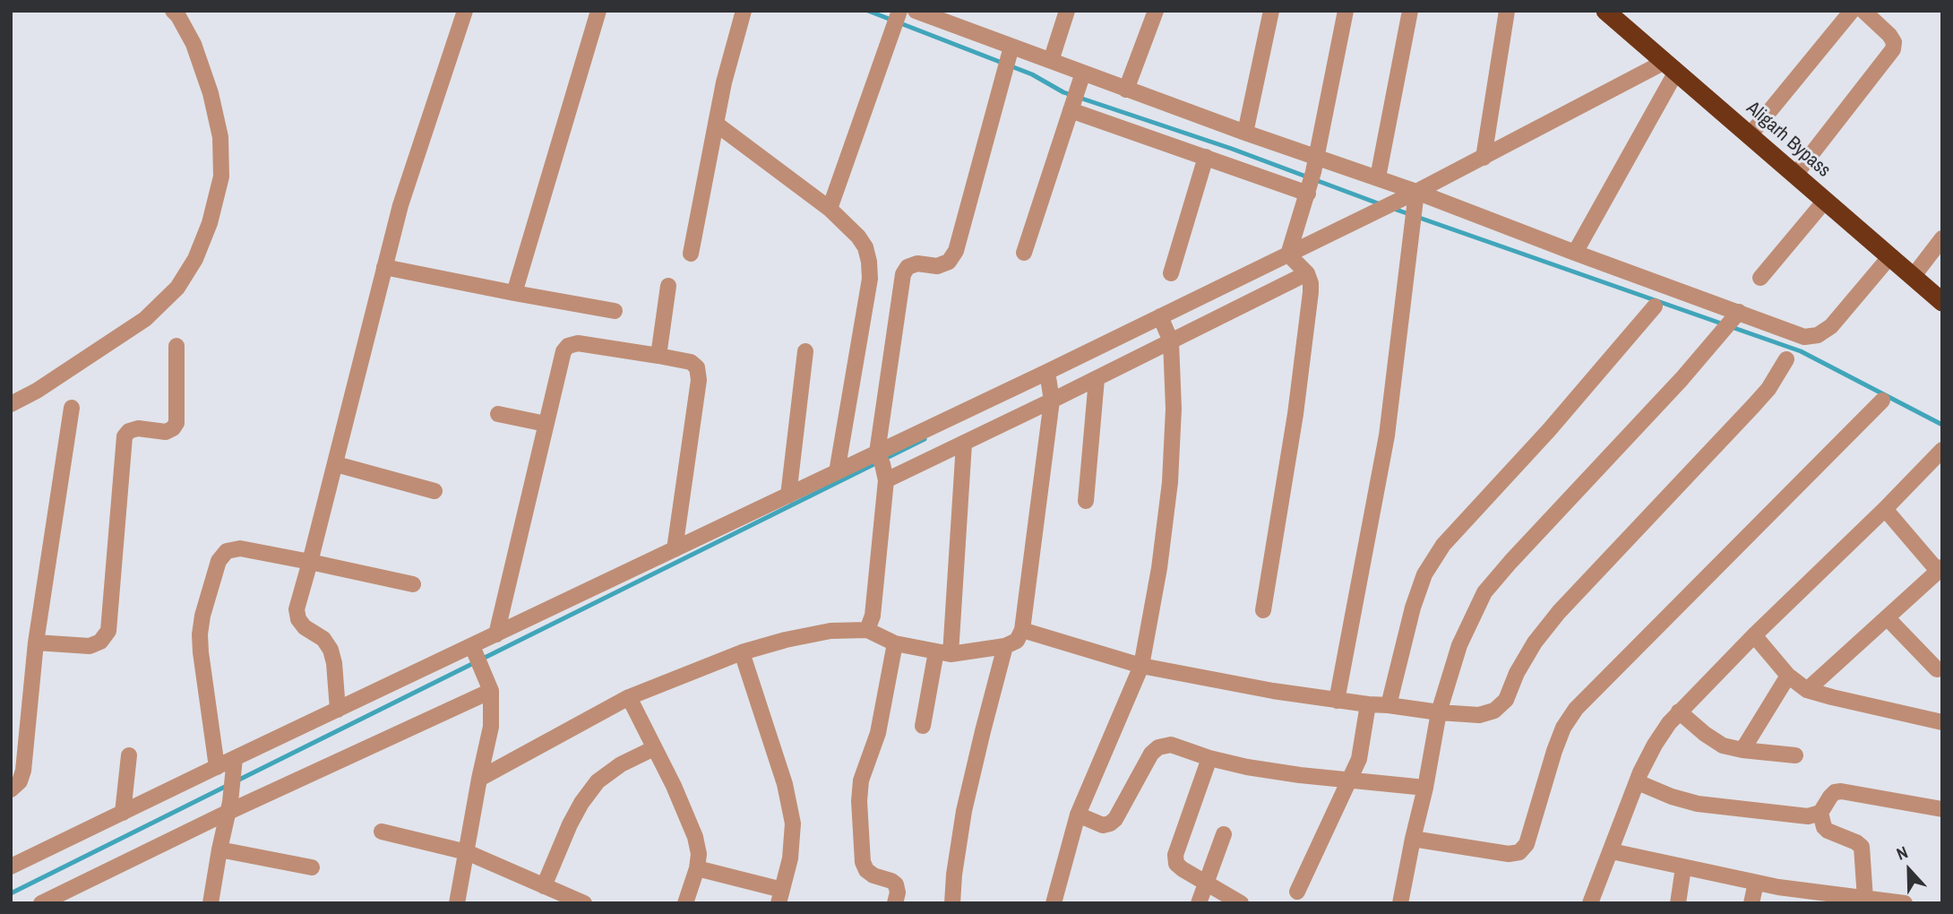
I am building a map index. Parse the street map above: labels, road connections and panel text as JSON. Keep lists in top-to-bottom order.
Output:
{
  "streets": {
    "highway": ["Aligarh Bypass"]
  },
  "north": "top"
}
